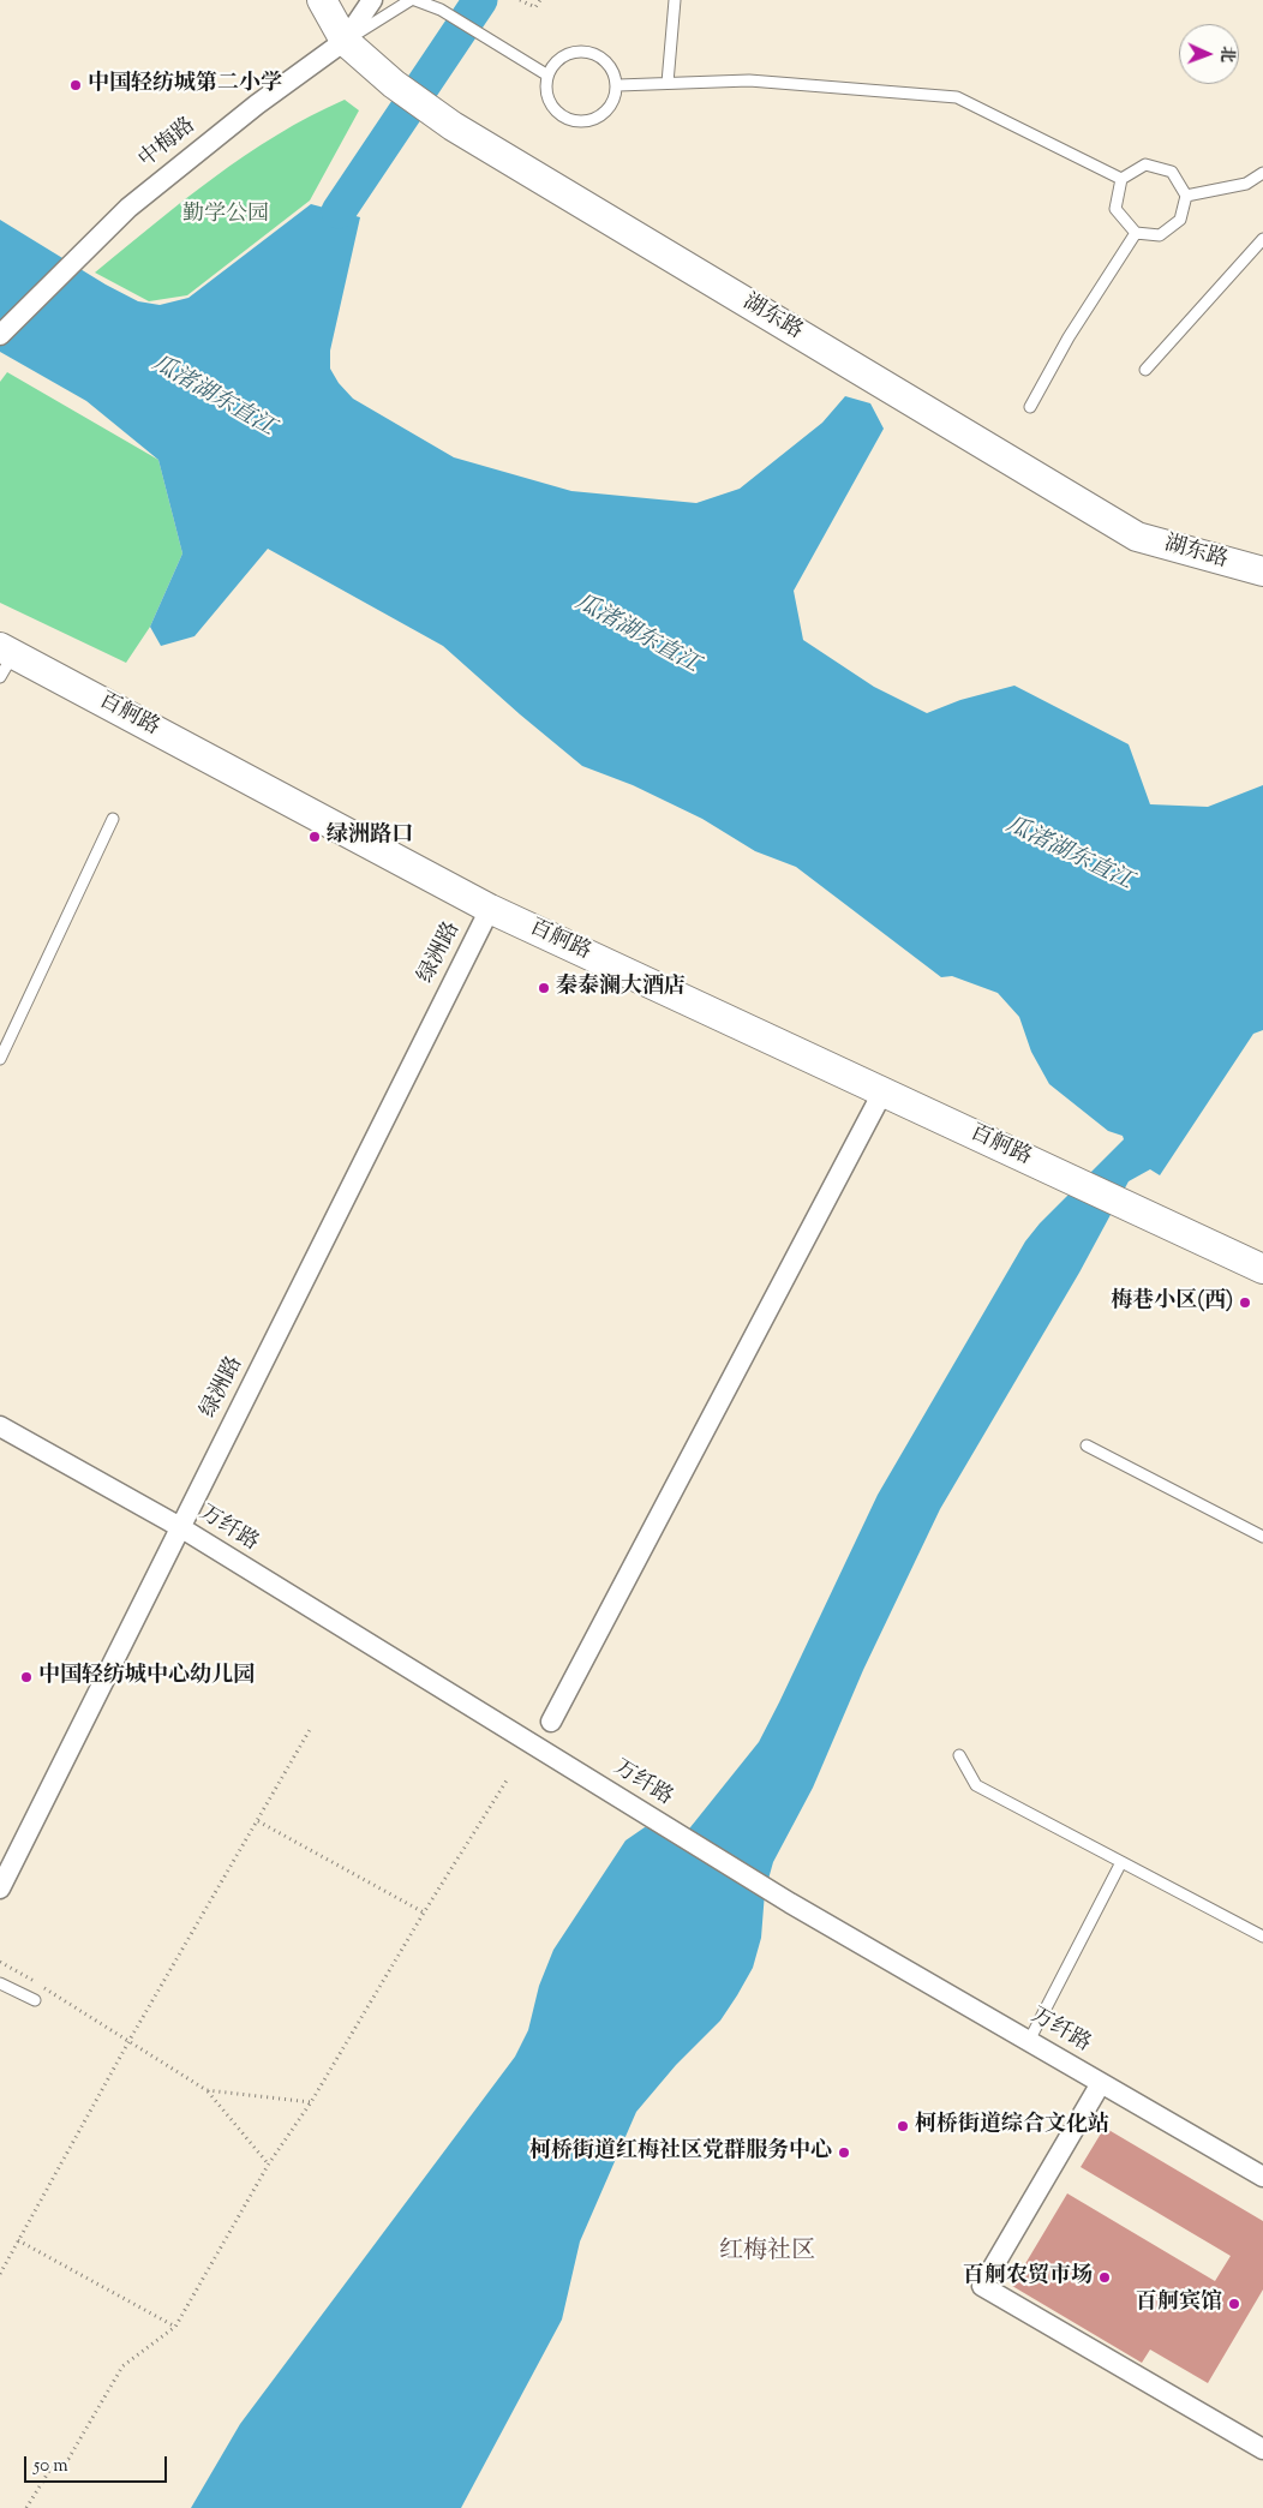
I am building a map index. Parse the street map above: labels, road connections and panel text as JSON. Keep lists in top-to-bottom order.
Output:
{
  "streets": {
    "street": [
      "中梅路",
      "湖东路",
      "百舸路",
      "绿洲路",
      "万纤路"
    ]
  },
  "crossings": [
    ["中梅路", "湖东路"],
    ["百舸路", "绿洲路"],
    ["绿洲路", "万纤路"]
  ],
  "districts": ["红梅社区"],
  "water": ["瓜渚湖东直江"],
  "parks": ["勤学公园"],
  "places": [
    "中国轻纺城第二小学",
    "绿洲路口",
    "秦泰澜大酒店",
    "梅巷小区(西)",
    "中国轻纺城中心幼儿园",
    "柯桥街道综合文化站",
    "柯桥街道红梅社区党群服务中心",
    "百舸农贸市场",
    "百舸宾馆"
  ],
  "scale_bar": "50 m",
  "north": "right"
}
